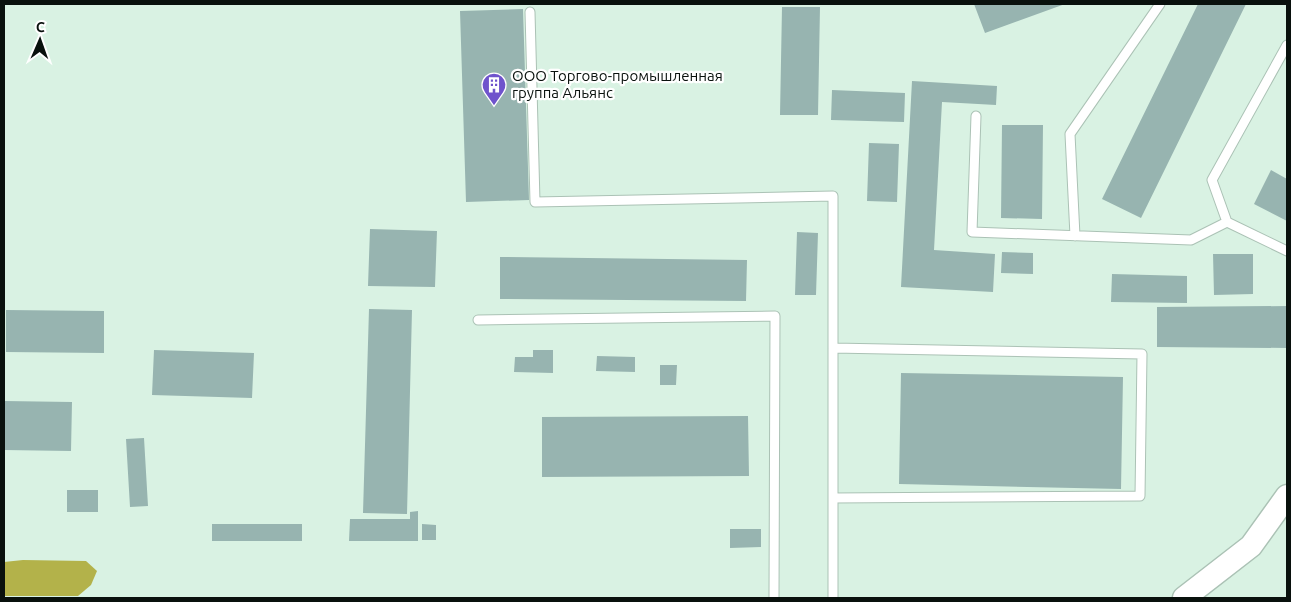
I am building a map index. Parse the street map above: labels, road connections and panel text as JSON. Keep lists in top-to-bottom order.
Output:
{
  "places": {
    "building": ["ООО Торгово-промышленная группа Альянс"]
  },
  "north": "top"
}
